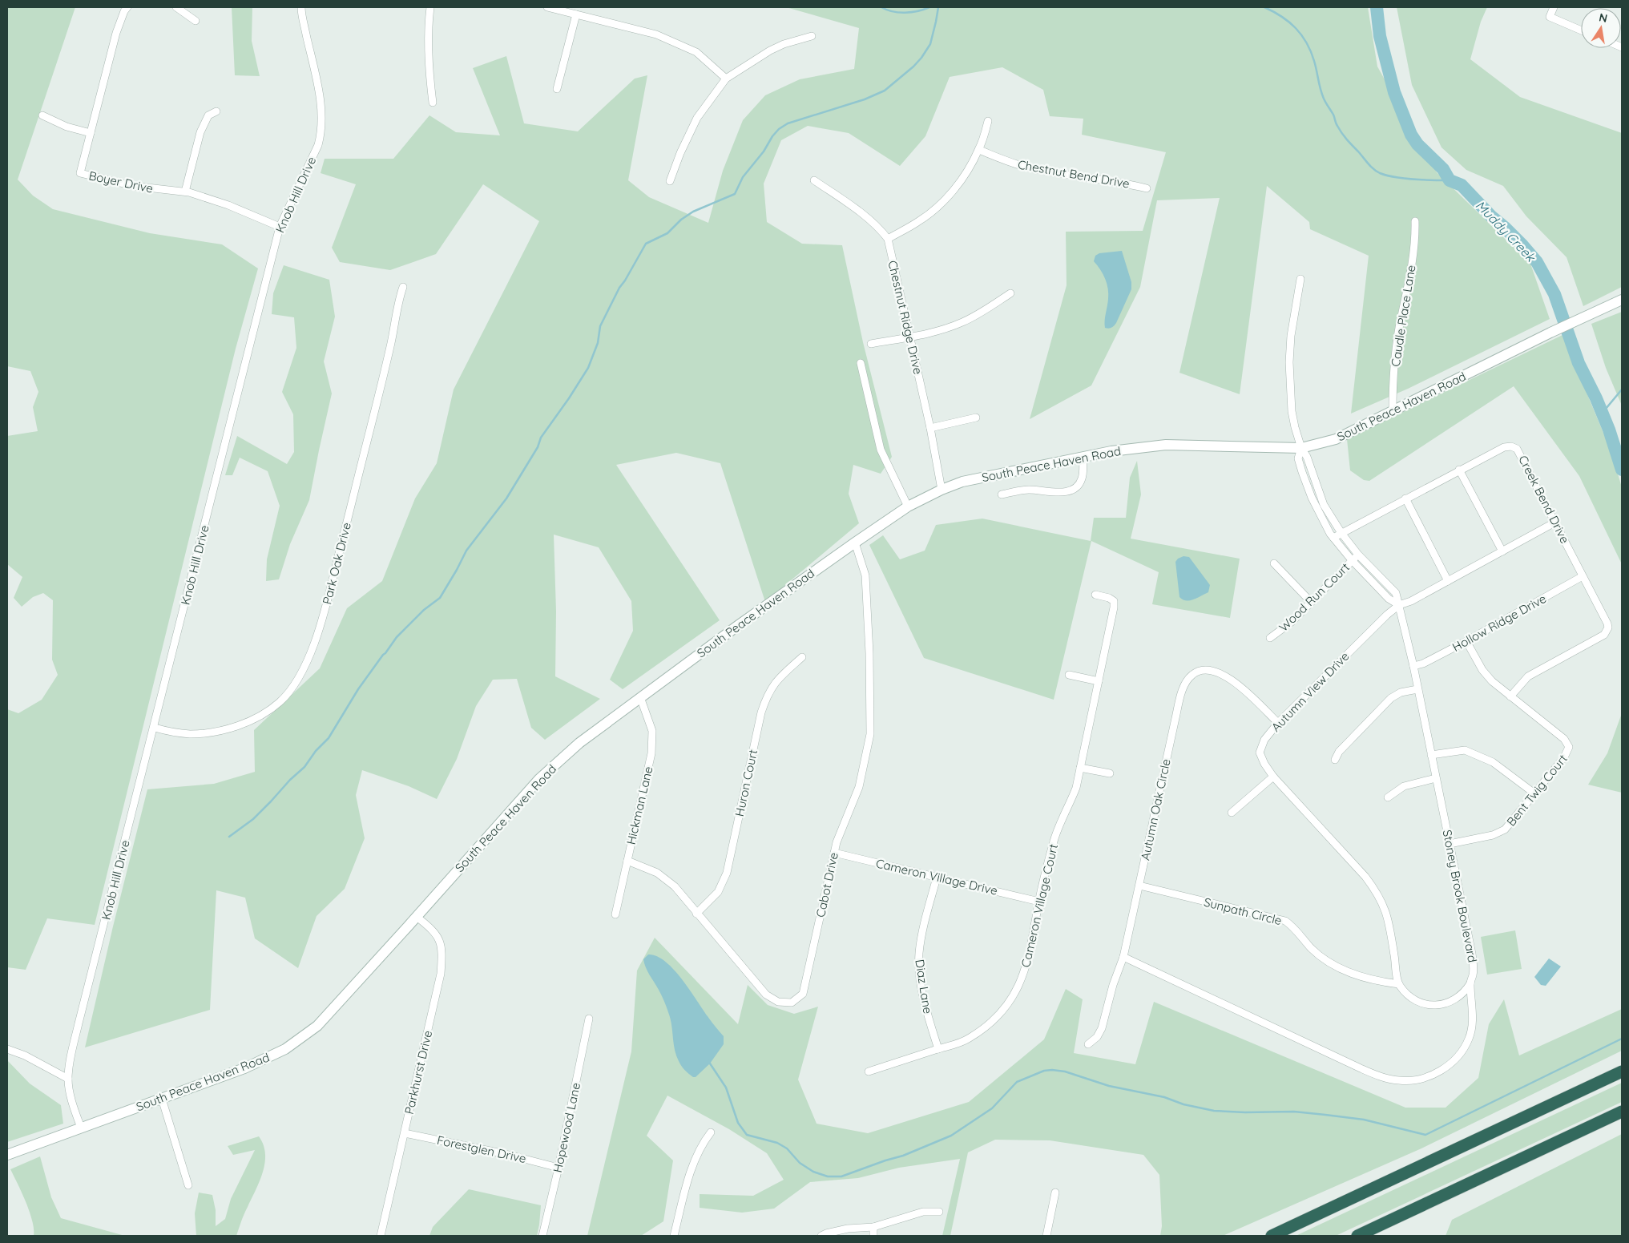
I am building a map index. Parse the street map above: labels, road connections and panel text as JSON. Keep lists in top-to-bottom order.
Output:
{
  "streets": {
    "main road": ["South Peace Haven Road"],
    "street": [
      "Chestnut Bend Drive",
      "Boyer Drive",
      "Knob Hill Drive",
      "Caudle Place Lane",
      "Chestnut Ridge Drive",
      "Creek Bend Drive",
      "Park Oak Drive",
      "Wood Run Court",
      "Hollow Ridge Drive",
      "Autumn View Drive",
      "Huron Court",
      "Bent Twig Court",
      "Hickman Lane",
      "Autumn Oak Circle",
      "Cameron Village Drive",
      "Cabot Drive",
      "Stoney Brook Boulevard",
      "Cameron Village Court",
      "Sunpath Circle",
      "Diaz Lane",
      "Parkhurst Drive",
      "Hopewood Lane",
      "Forestglen Drive"
    ]
  },
  "crossings": [
    ["Boyer Drive", "Knob Hill Drive"],
    ["Knob Hill Drive", "South Peace Haven Road"],
    ["Knob Hill Drive", "Park Oak Drive"],
    ["Caudle Place Lane", "South Peace Haven Road"],
    ["Chestnut Ridge Drive", "South Peace Haven Road"],
    ["South Peace Haven Road", "Hickman Lane"],
    ["South Peace Haven Road", "Cabot Drive"],
    ["South Peace Haven Road", "Stoney Brook Boulevard"],
    ["South Peace Haven Road", "Parkhurst Drive"],
    ["Creek Bend Drive", "Hollow Ridge Drive"],
    ["Creek Bend Drive", "Autumn View Drive"],
    ["Creek Bend Drive", "Bent Twig Court"],
    ["Creek Bend Drive", "Stoney Brook Boulevard"],
    ["Wood Run Court", "Stoney Brook Boulevard"],
    ["Hollow Ridge Drive", "Bent Twig Court"],
    ["Hollow Ridge Drive", "Stoney Brook Boulevard"],
    ["Autumn View Drive", "Autumn Oak Circle"],
    ["Autumn View Drive", "Stoney Brook Boulevard"],
    ["Autumn View Drive", "Sunpath Circle"],
    ["Huron Court", "Cabot Drive"],
    ["Bent Twig Court", "Stoney Brook Boulevard"],
    ["Hickman Lane", "Cabot Drive"],
    ["Autumn Oak Circle", "Stoney Brook Boulevard"],
    ["Autumn Oak Circle", "Sunpath Circle"],
    ["Cameron Village Drive", "Cabot Drive"],
    ["Cameron Village Drive", "Cameron Village Court"],
    ["Cameron Village Drive", "Diaz Lane"],
    ["Cameron Village Court", "Diaz Lane"],
    ["Parkhurst Drive", "Forestglen Drive"],
    ["Hopewood Lane", "Forestglen Drive"]
  ],
  "water": ["Muddy Creek"],
  "north": "top"
}
